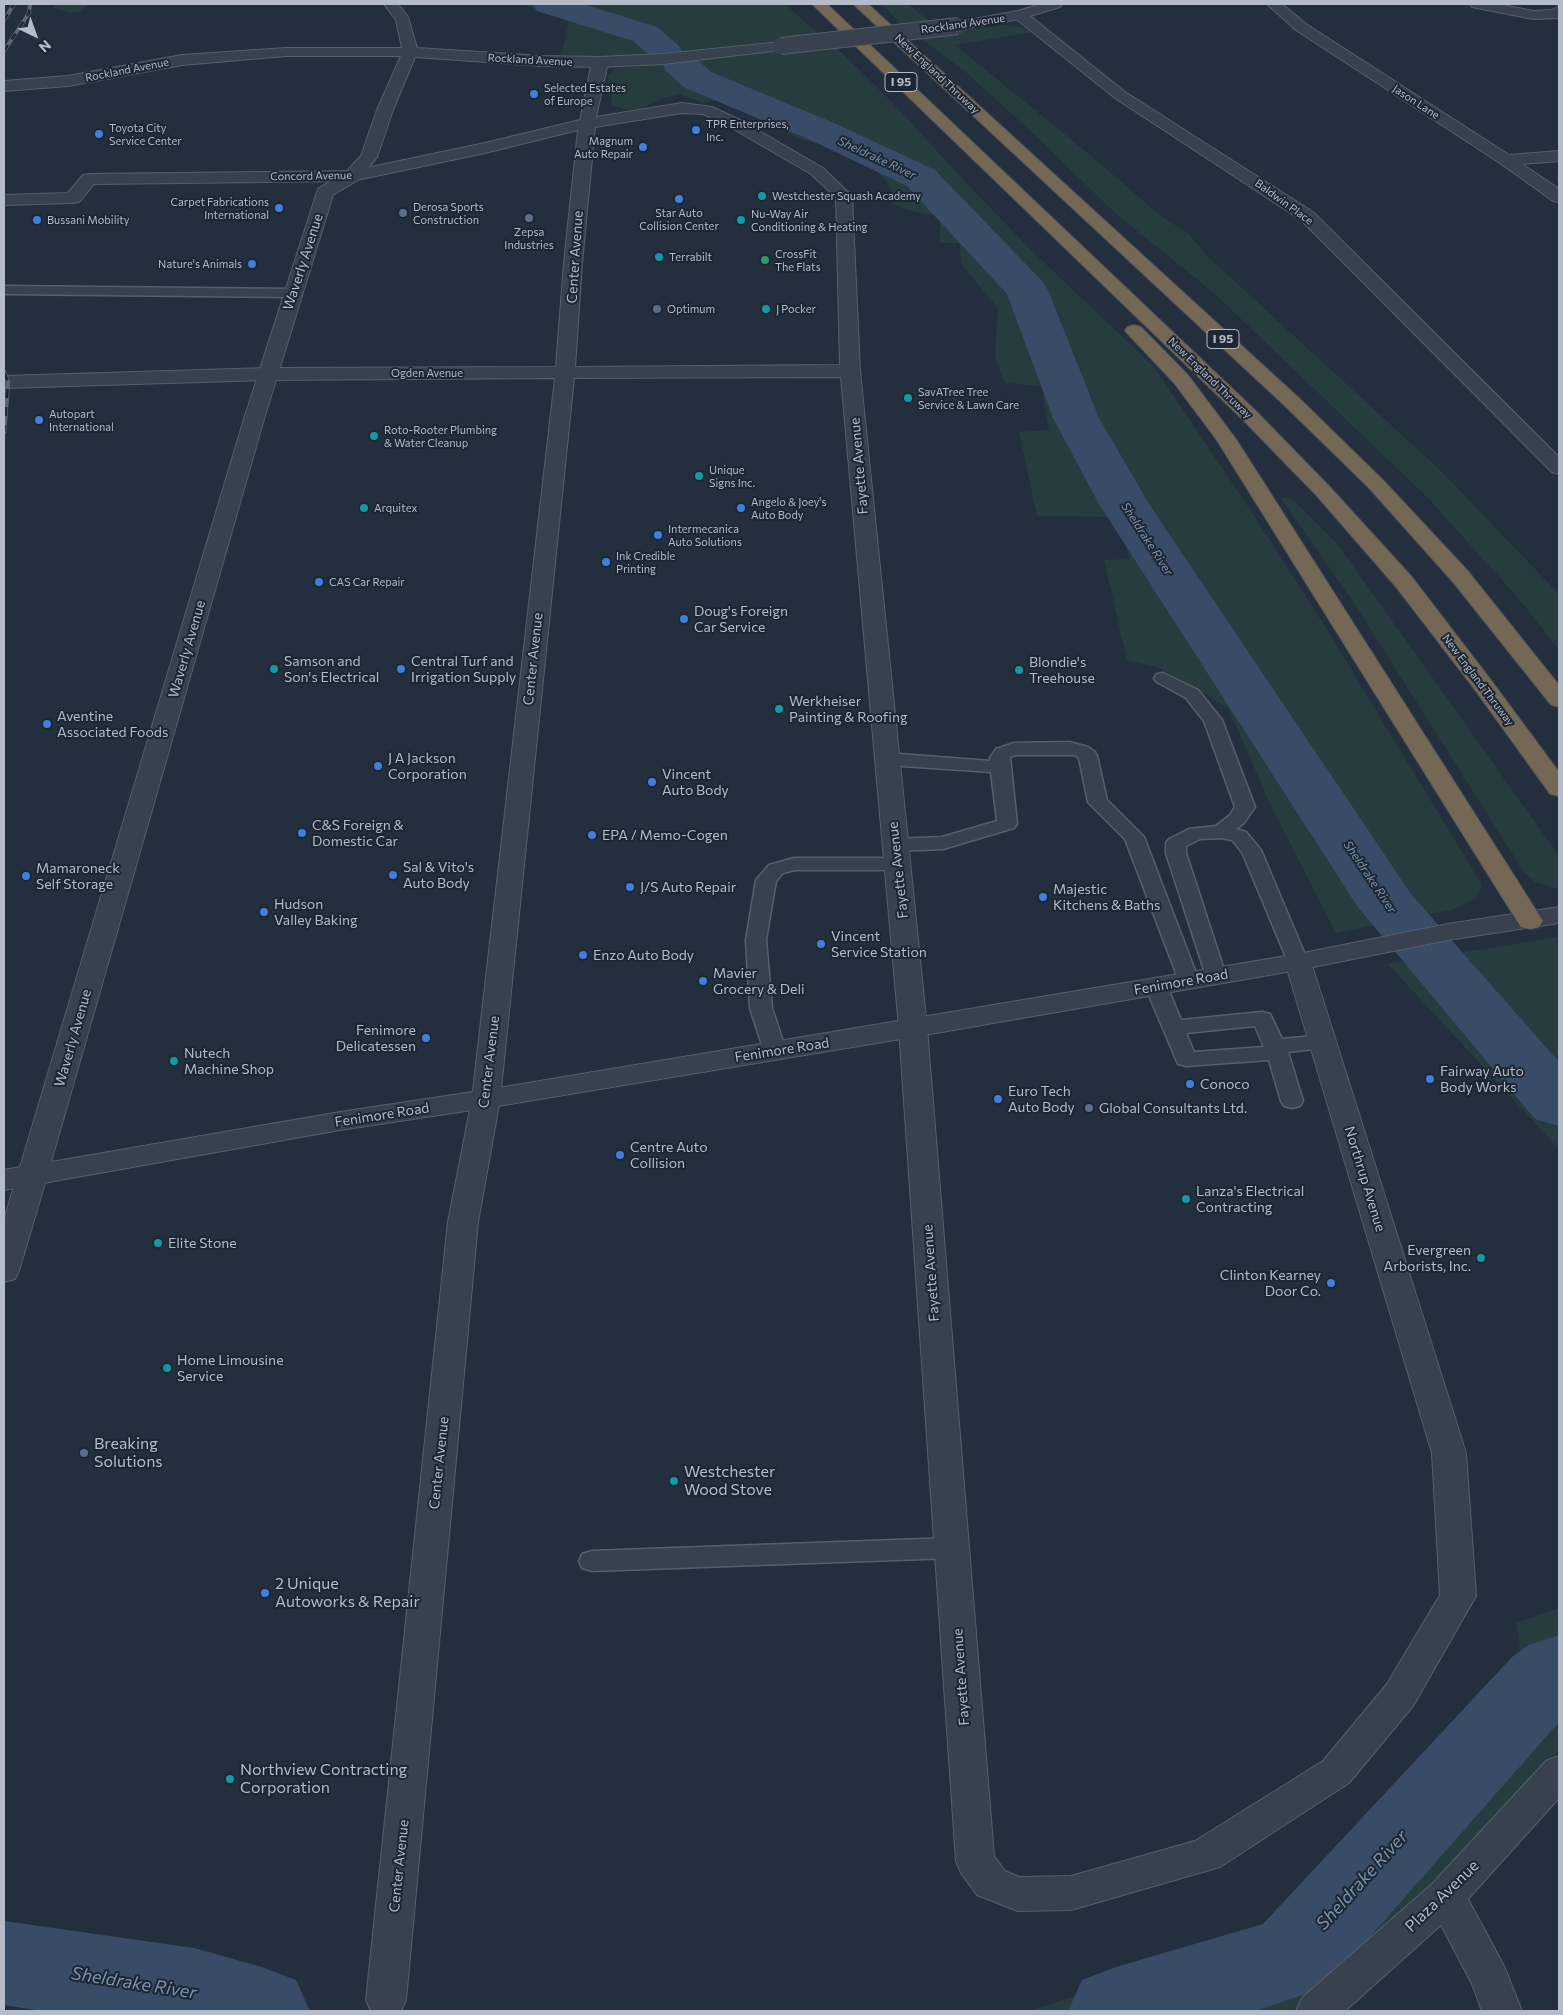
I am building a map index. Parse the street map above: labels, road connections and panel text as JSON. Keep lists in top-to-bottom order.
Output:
{
  "streets": {
    "highway": ["New England Thruway", "I 95"],
    "street": [
      "Rockland Avenue",
      "Jason Lane",
      "Concord Avenue",
      "Baldwin Place",
      "Center Avenue",
      "Waverly Avenue",
      "Ogden Avenue",
      "Fayette Avenue",
      "Fenimore Road",
      "Northrup Avenue",
      "Plaza Avenue"
    ]
  },
  "crossings": [
    ["Rockland Avenue", "Baldwin Place"],
    ["Rockland Avenue", "Waverly Avenue"],
    ["Concord Avenue", "Center Avenue"],
    ["Concord Avenue", "Waverly Avenue"],
    ["Concord Avenue", "Fayette Avenue"],
    ["Center Avenue", "Ogden Avenue"],
    ["Center Avenue", "Fayette Avenue"],
    ["Center Avenue", "Fenimore Road"],
    ["Waverly Avenue", "Ogden Avenue"],
    ["Waverly Avenue", "Fenimore Road"],
    ["Ogden Avenue", "Fayette Avenue"],
    ["Fayette Avenue", "Fenimore Road"],
    ["Fayette Avenue", "Northrup Avenue"],
    ["Fenimore Road", "Northrup Avenue"]
  ],
  "water": ["Sheldrake River"],
  "places": [
    "Selected Estates of Europe",
    "TPR Enterprises, Inc.",
    "Toyota City Service Center",
    "Magnum Auto Repair",
    "Westchester Squash Academy",
    "Star Auto Collision Center",
    "Carpet Fabrications International",
    "Derosa Sports Construction",
    "Zepsa Industries",
    "Bussani Mobility",
    "Nu-Way Air Conditioning & Heating",
    "Terrabilt",
    "CrossFit The Flats",
    "Nature's Animals",
    "Optimum",
    "J Pocker",
    "SavATree Tree Service & Lawn Care",
    "Autopart International",
    "Roto-Rooter Plumbing & Water Cleanup",
    "Unique Signs Inc.",
    "Arquitex",
    "Angelo & Joey's Auto Body",
    "Intermecanica Auto Solutions",
    "Ink Credible Printing",
    "CAS Car Repair",
    "Doug's Foreign Car Service",
    "Samson and Son's Electrical",
    "Central Turf and Irrigation Supply",
    "Blondie's Treehouse",
    "Werkheiser Painting & Roofing",
    "Aventine Associated Foods",
    "J A Jackson Corporation",
    "Vincent Auto Body",
    "C&S Foreign & Domestic Car",
    "EPA / Memo-Cogen",
    "Sal & Vito's Auto Body",
    "Mamaroneck Self Storage",
    "J/S Auto Repair",
    "Majestic Kitchens & Baths",
    "Hudson Valley Baking",
    "Vincent Service Station",
    "Enzo Auto Body",
    "Mavier Grocery & Deli",
    "Fenimore Delicatessen",
    "Nutech Machine Shop",
    "Fairway Auto Body Works",
    "Conoco",
    "Euro Tech Auto Body",
    "Global Consultants Ltd.",
    "Centre Auto Collision",
    "Lanza's Electrical Contracting",
    "Elite Stone",
    "Evergreen Arborists, Inc.",
    "Clinton Kearney Door Co.",
    "Home Limousine Service",
    "Breaking Solutions",
    "Westchester Wood Stove",
    "2 Unique Autoworks & Repair",
    "Northview Contracting Corporation"
  ],
  "north": "bottom right"
}
